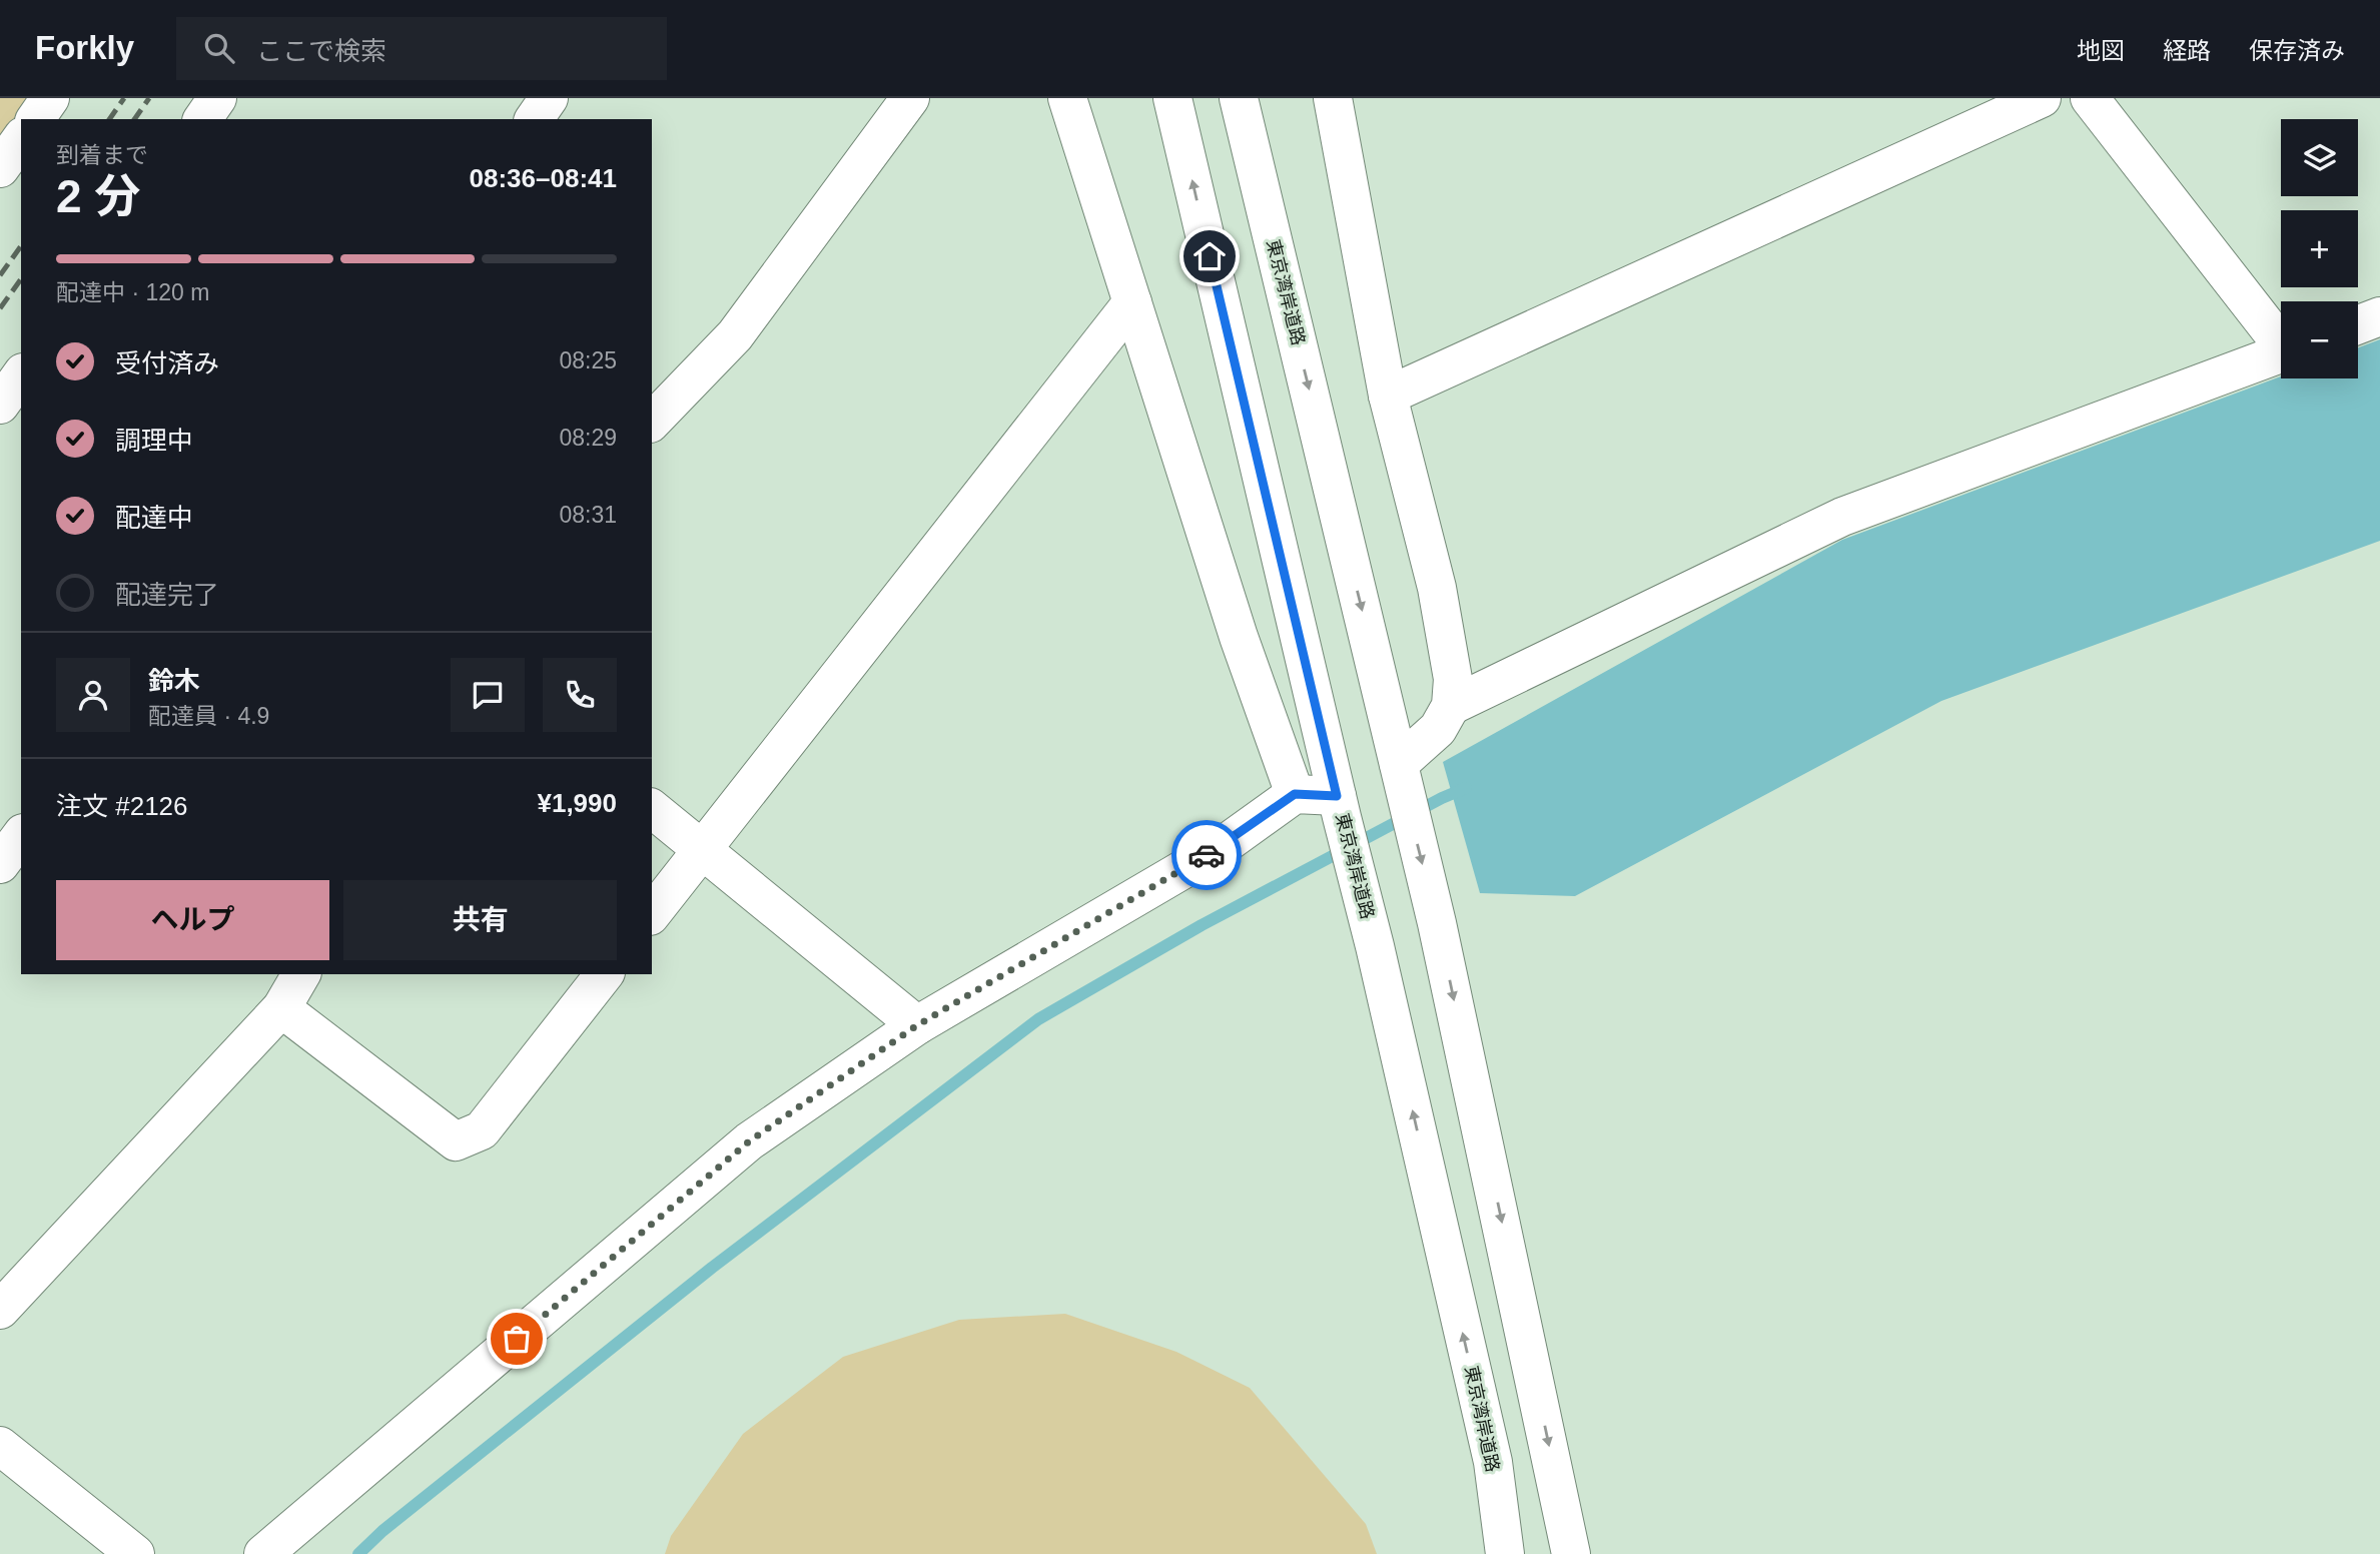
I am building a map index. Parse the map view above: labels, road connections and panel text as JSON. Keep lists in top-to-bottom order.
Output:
{
  "streets": {
    "main road": ["東京湾岸道路"]
  },
  "page": {
    "header": "Forkly",
    "search": "ここで検索",
    "nav": ["地図", "経路", "保存済み"],
    "map_buttons": ["+", "−"],
    "heading": ["2 分", "到着まで", "08:36–08:41"],
    "panel": [
      "鈴木",
      "配達員 · 4.9",
      "注文 #2126",
      "¥1,990"
    ],
    "bar": "配達中 · 120 m",
    "list": [
      ["受付済み", "08:25"],
      ["調理中", "08:29"],
      ["配達中", "08:31"],
      "配達完了"
    ],
    "buttons": ["ヘルプ", "共有"]
  }
}
